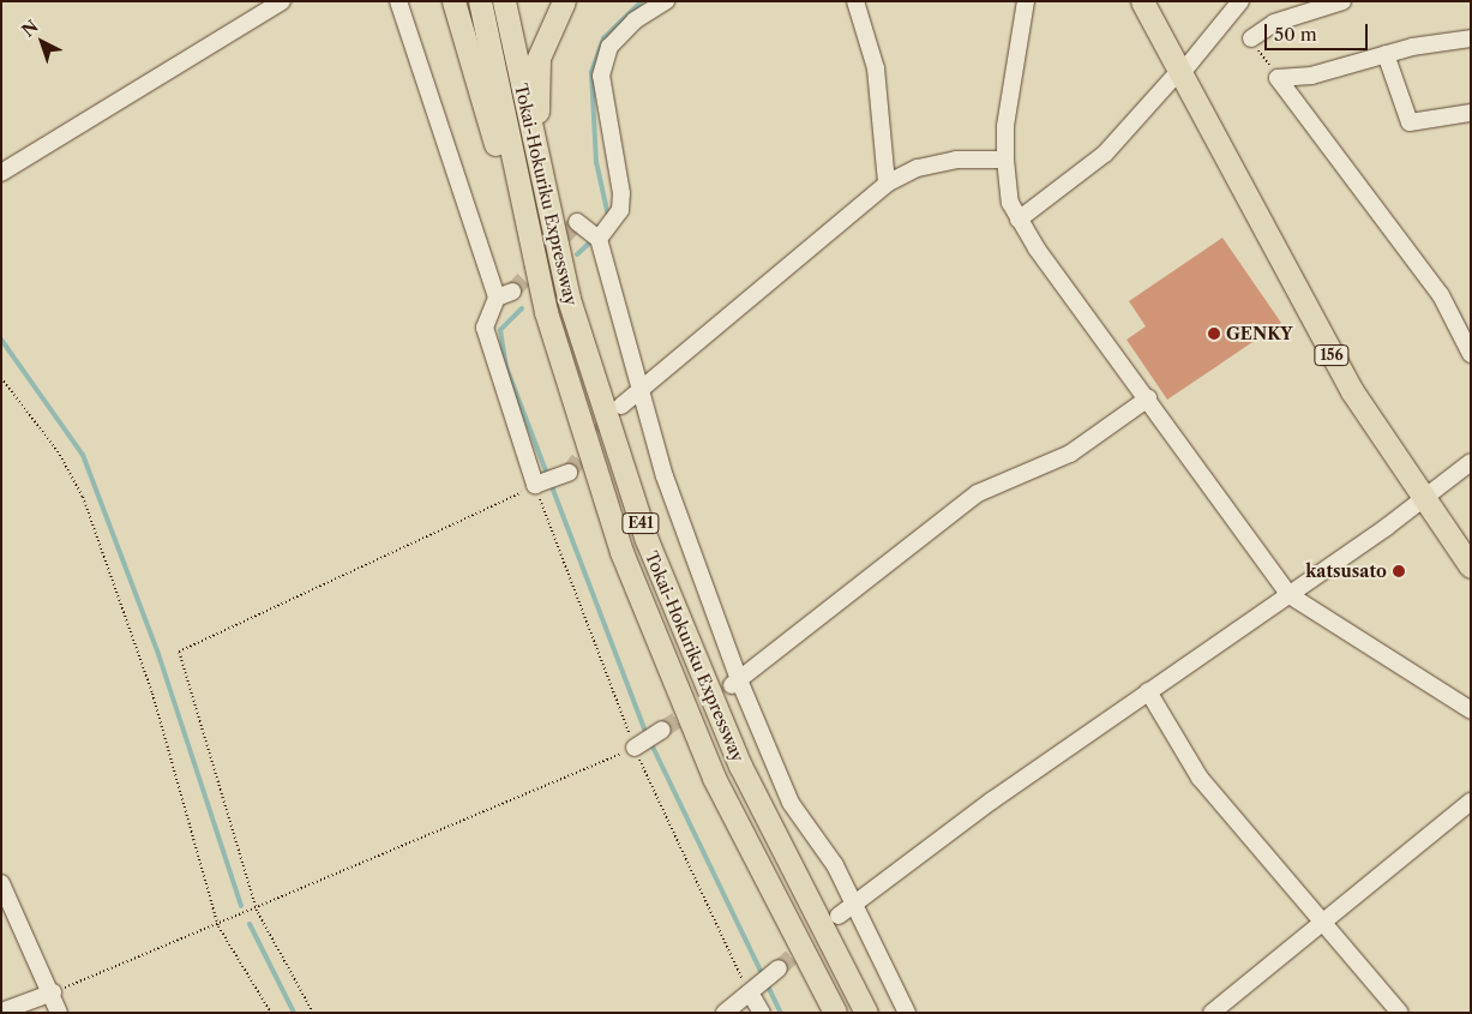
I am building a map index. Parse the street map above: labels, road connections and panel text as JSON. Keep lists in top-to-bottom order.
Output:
{
  "streets": {
    "highway": ["Tokai-Hokuriku Expressway", "156", "E41"]
  },
  "places": ["GENKY", "katsusato"],
  "scale_bar": "50 m",
  "north": "top left"
}
